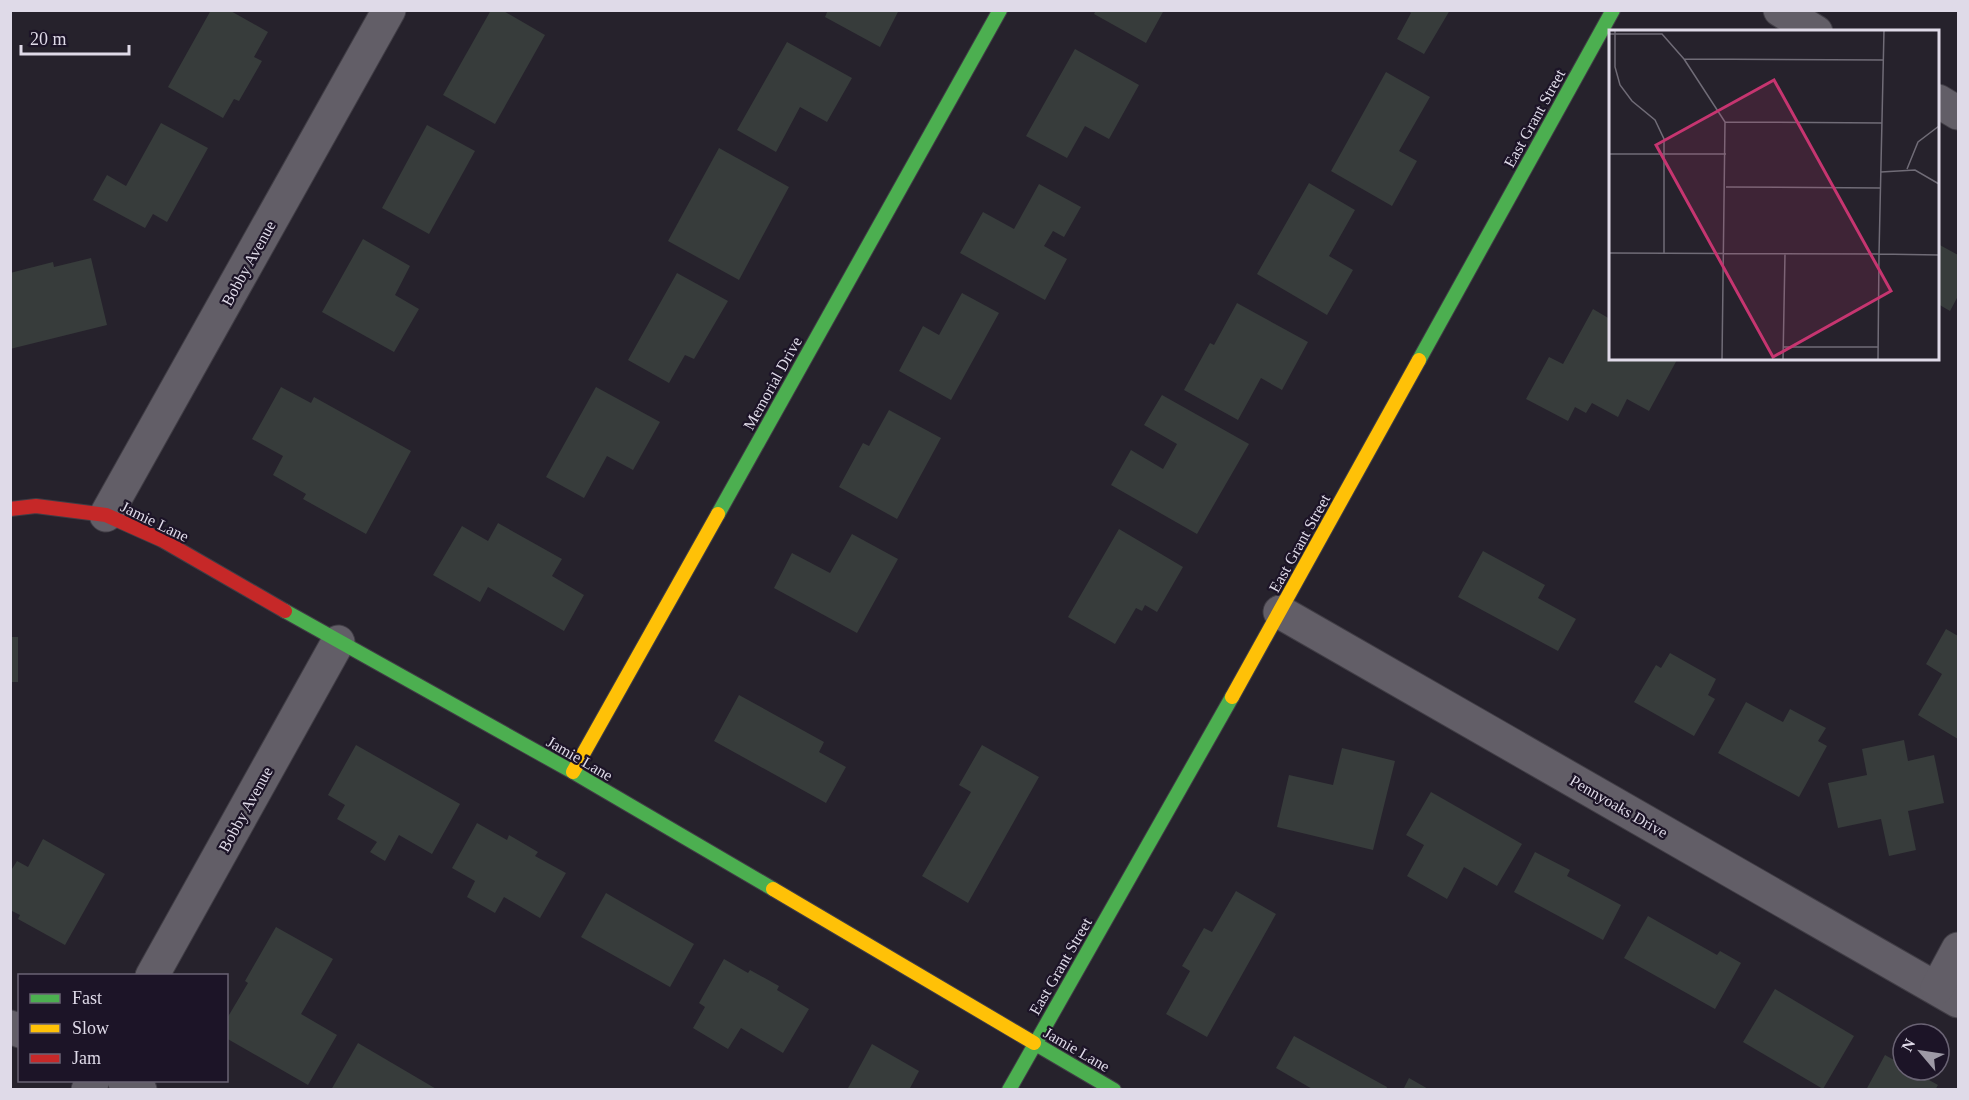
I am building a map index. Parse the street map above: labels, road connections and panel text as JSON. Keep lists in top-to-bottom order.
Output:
{
  "streets": {
    "street": [
      "East Grant Street",
      "Bobby Avenue",
      "Memorial Drive",
      "Jamie Lane",
      "Pennyoaks Drive"
    ]
  },
  "crossings": [
    ["East Grant Street", "Jamie Lane"],
    ["East Grant Street", "Pennyoaks Drive"],
    ["Bobby Avenue", "Jamie Lane"],
    ["Memorial Drive", "Jamie Lane"]
  ],
  "legend": ["Fast", "Slow", "Jam"],
  "scale_bar": "20 m",
  "north": "top left"
}
